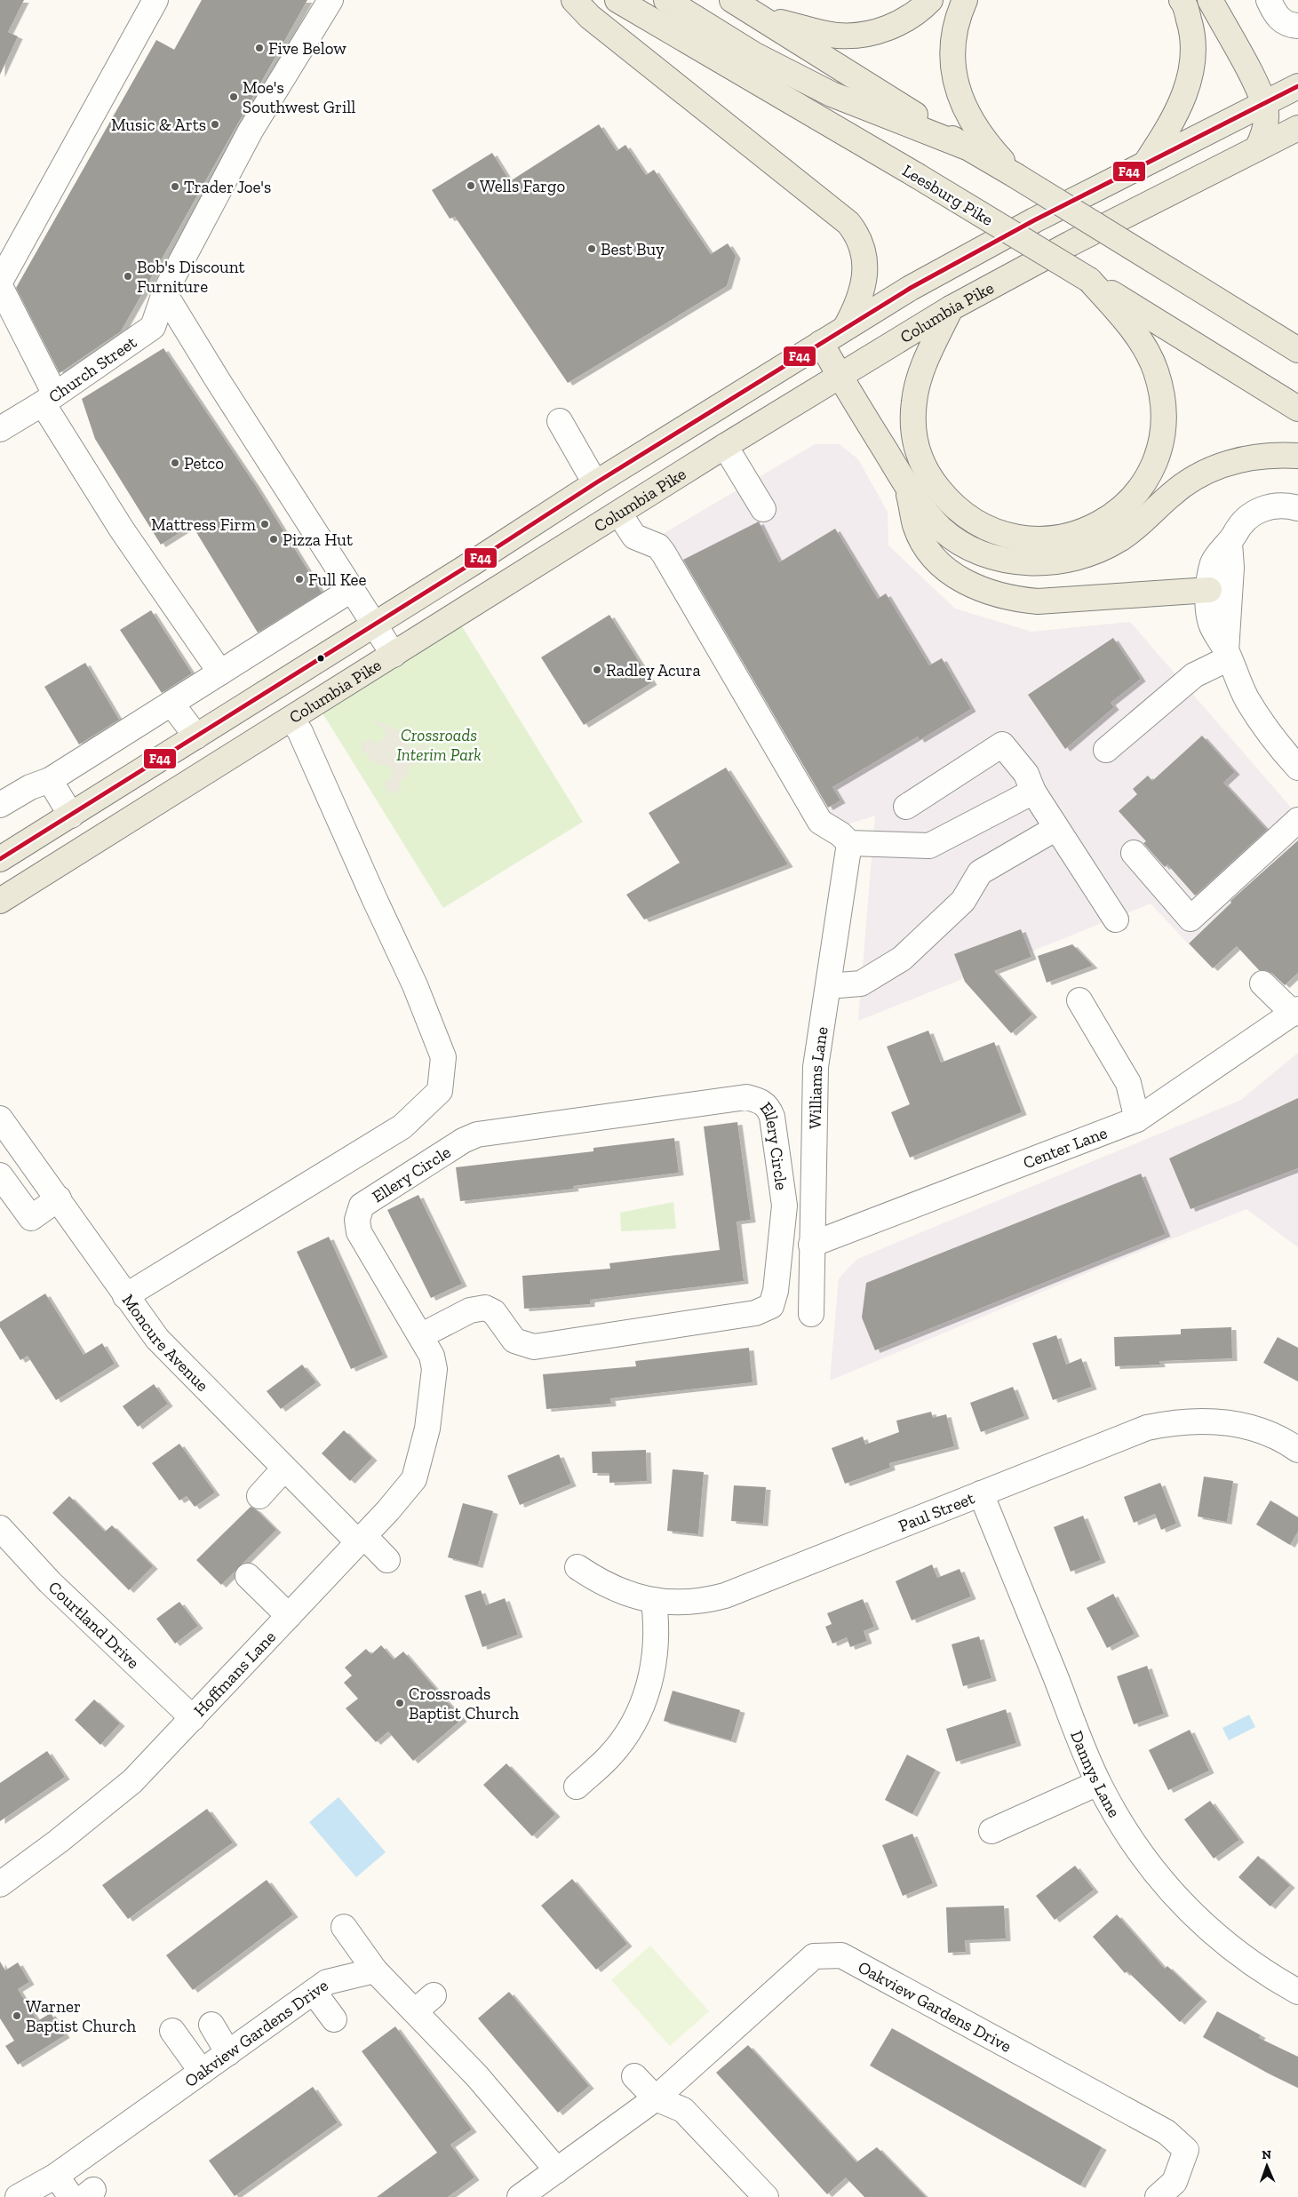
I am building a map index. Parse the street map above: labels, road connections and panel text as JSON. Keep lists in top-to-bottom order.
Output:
{
  "streets": {
    "main road": ["Leesburg Pike", "Columbia Pike"],
    "street": [
      "Church Street",
      "Williams Lane",
      "Center Lane",
      "Ellery Circle",
      "Moncure Avenue",
      "Paul Street",
      "Courtland Drive",
      "Hoffmans Lane",
      "Dannys Lane",
      "Oakview Gardens Drive"
    ]
  },
  "crossings": [
    ["Williams Lane", "Center Lane"],
    ["Ellery Circle", "Hoffmans Lane"],
    ["Moncure Avenue", "Hoffmans Lane"],
    ["Paul Street", "Dannys Lane"],
    ["Courtland Drive", "Hoffmans Lane"]
  ],
  "parks": ["Crossroads Interim Park"],
  "places": [
    "Five Below",
    "Moe's Southwest Grill",
    "Music & Arts",
    "Wells Fargo",
    "Trader Joe's",
    "Best Buy",
    "Bob's Discount Furniture",
    "Petco",
    "Mattress Firm",
    "Pizza Hut",
    "Full Kee",
    "Radley Acura",
    "Crossroads Baptist Church",
    "Warner Baptist Church"
  ],
  "lines": ["transit line F44"],
  "north": "top"
}
